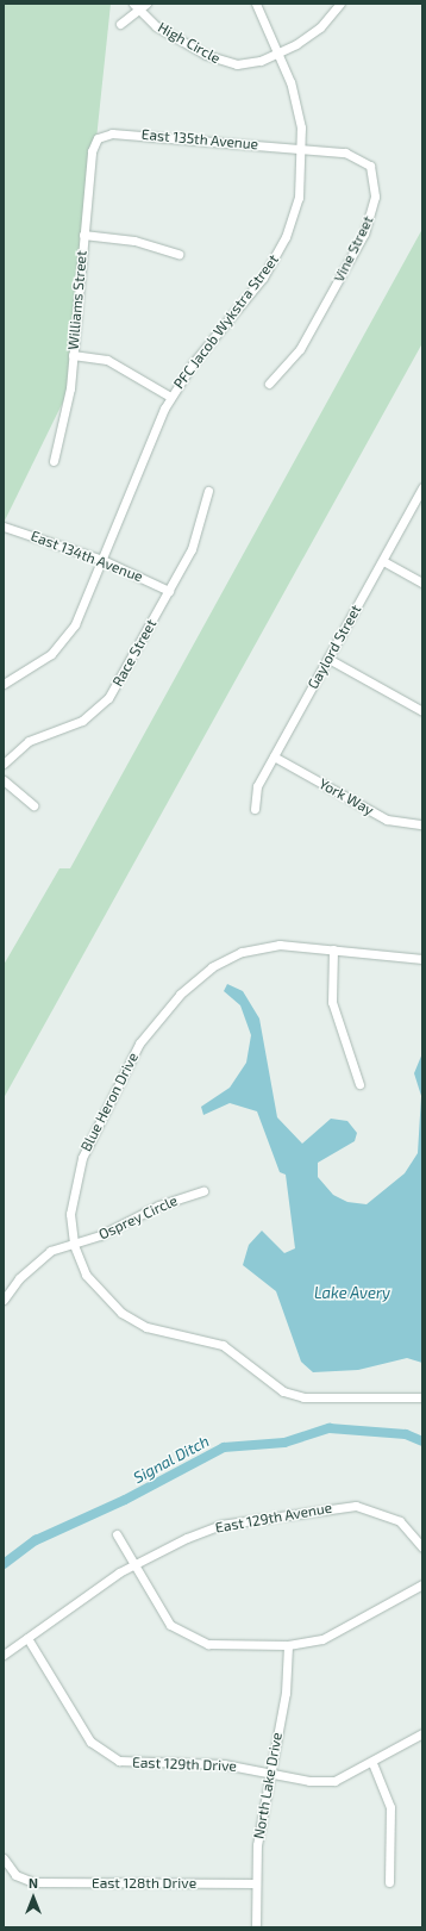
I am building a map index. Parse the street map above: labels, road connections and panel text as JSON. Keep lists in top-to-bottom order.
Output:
{
  "streets": {
    "street": [
      "High Circle",
      "East 135th Avenue",
      "Vine Street",
      "Williams Street",
      "PFC Jacob Wykstra Street",
      "East 134th Avenue",
      "Gaylord Street",
      "Race Street",
      "York Way",
      "Blue Heron Drive",
      "Osprey Circle",
      "East 129th Avenue",
      "East 129th Drive",
      "North Lake Drive",
      "East 128th Drive"
    ]
  },
  "crossings": [
    ["High Circle", "PFC Jacob Wykstra Street"],
    ["East 135th Avenue", "Vine Street"],
    ["East 135th Avenue", "Williams Street"],
    ["East 135th Avenue", "PFC Jacob Wykstra Street"],
    ["Vine Street", "PFC Jacob Wykstra Street"],
    ["PFC Jacob Wykstra Street", "East 134th Avenue"],
    ["East 134th Avenue", "Race Street"],
    ["Gaylord Street", "York Way"],
    ["Blue Heron Drive", "Osprey Circle"],
    ["East 129th Avenue", "East 129th Drive"],
    ["East 129th Drive", "North Lake Drive"],
    ["North Lake Drive", "East 128th Drive"]
  ],
  "water": ["Lake Avery", "Signal Ditch"],
  "north": "top"
}
